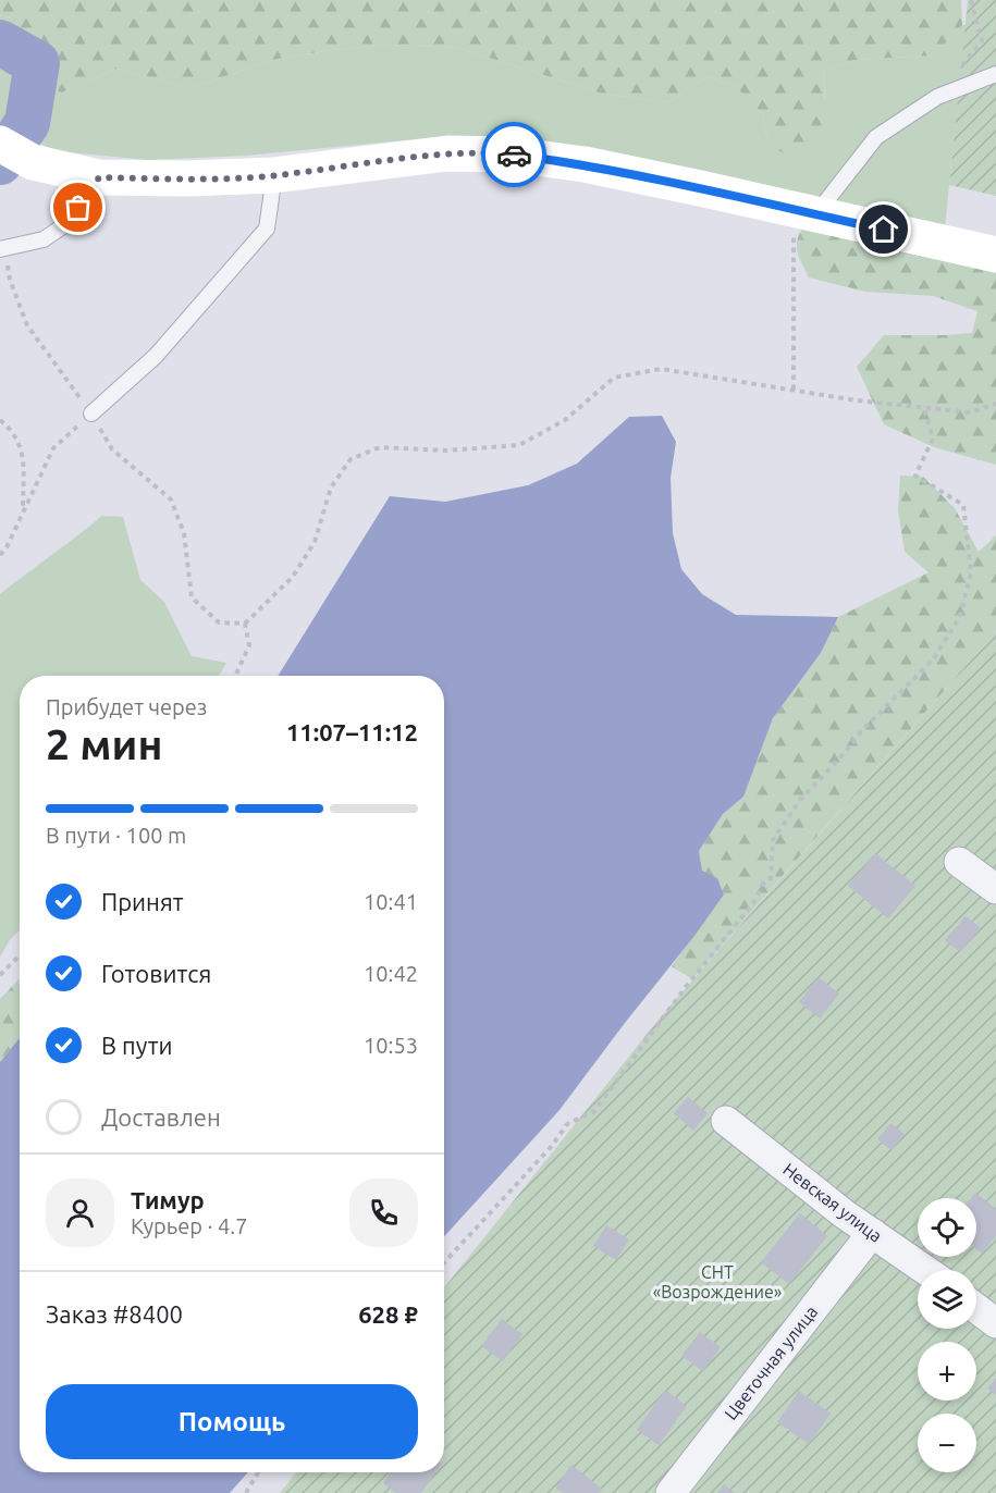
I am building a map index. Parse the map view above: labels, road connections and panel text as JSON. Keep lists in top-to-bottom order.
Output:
{
  "streets": {
    "street": ["Невская улица", "Цветочная улица"]
  },
  "crossings": [
    ["Невская улица", "Цветочная улица"]
  ],
  "parks": ["СНТ «Возрождение»"],
  "page": {
    "heading": ["2 мин", "Прибудет через", "11:07–11:12"],
    "panel": [
      "Тимур",
      "Курьер · 4.7",
      "Заказ #8400",
      "628 ₽"
    ],
    "bar": "В пути · 100 m",
    "list": [
      ["Принят", "10:41"],
      ["Готовится", "10:42"],
      ["В пути", "10:53"],
      "Доставлен"
    ],
    "map_buttons": ["+", "−"],
    "buttons": "Помощь"
  }
}
